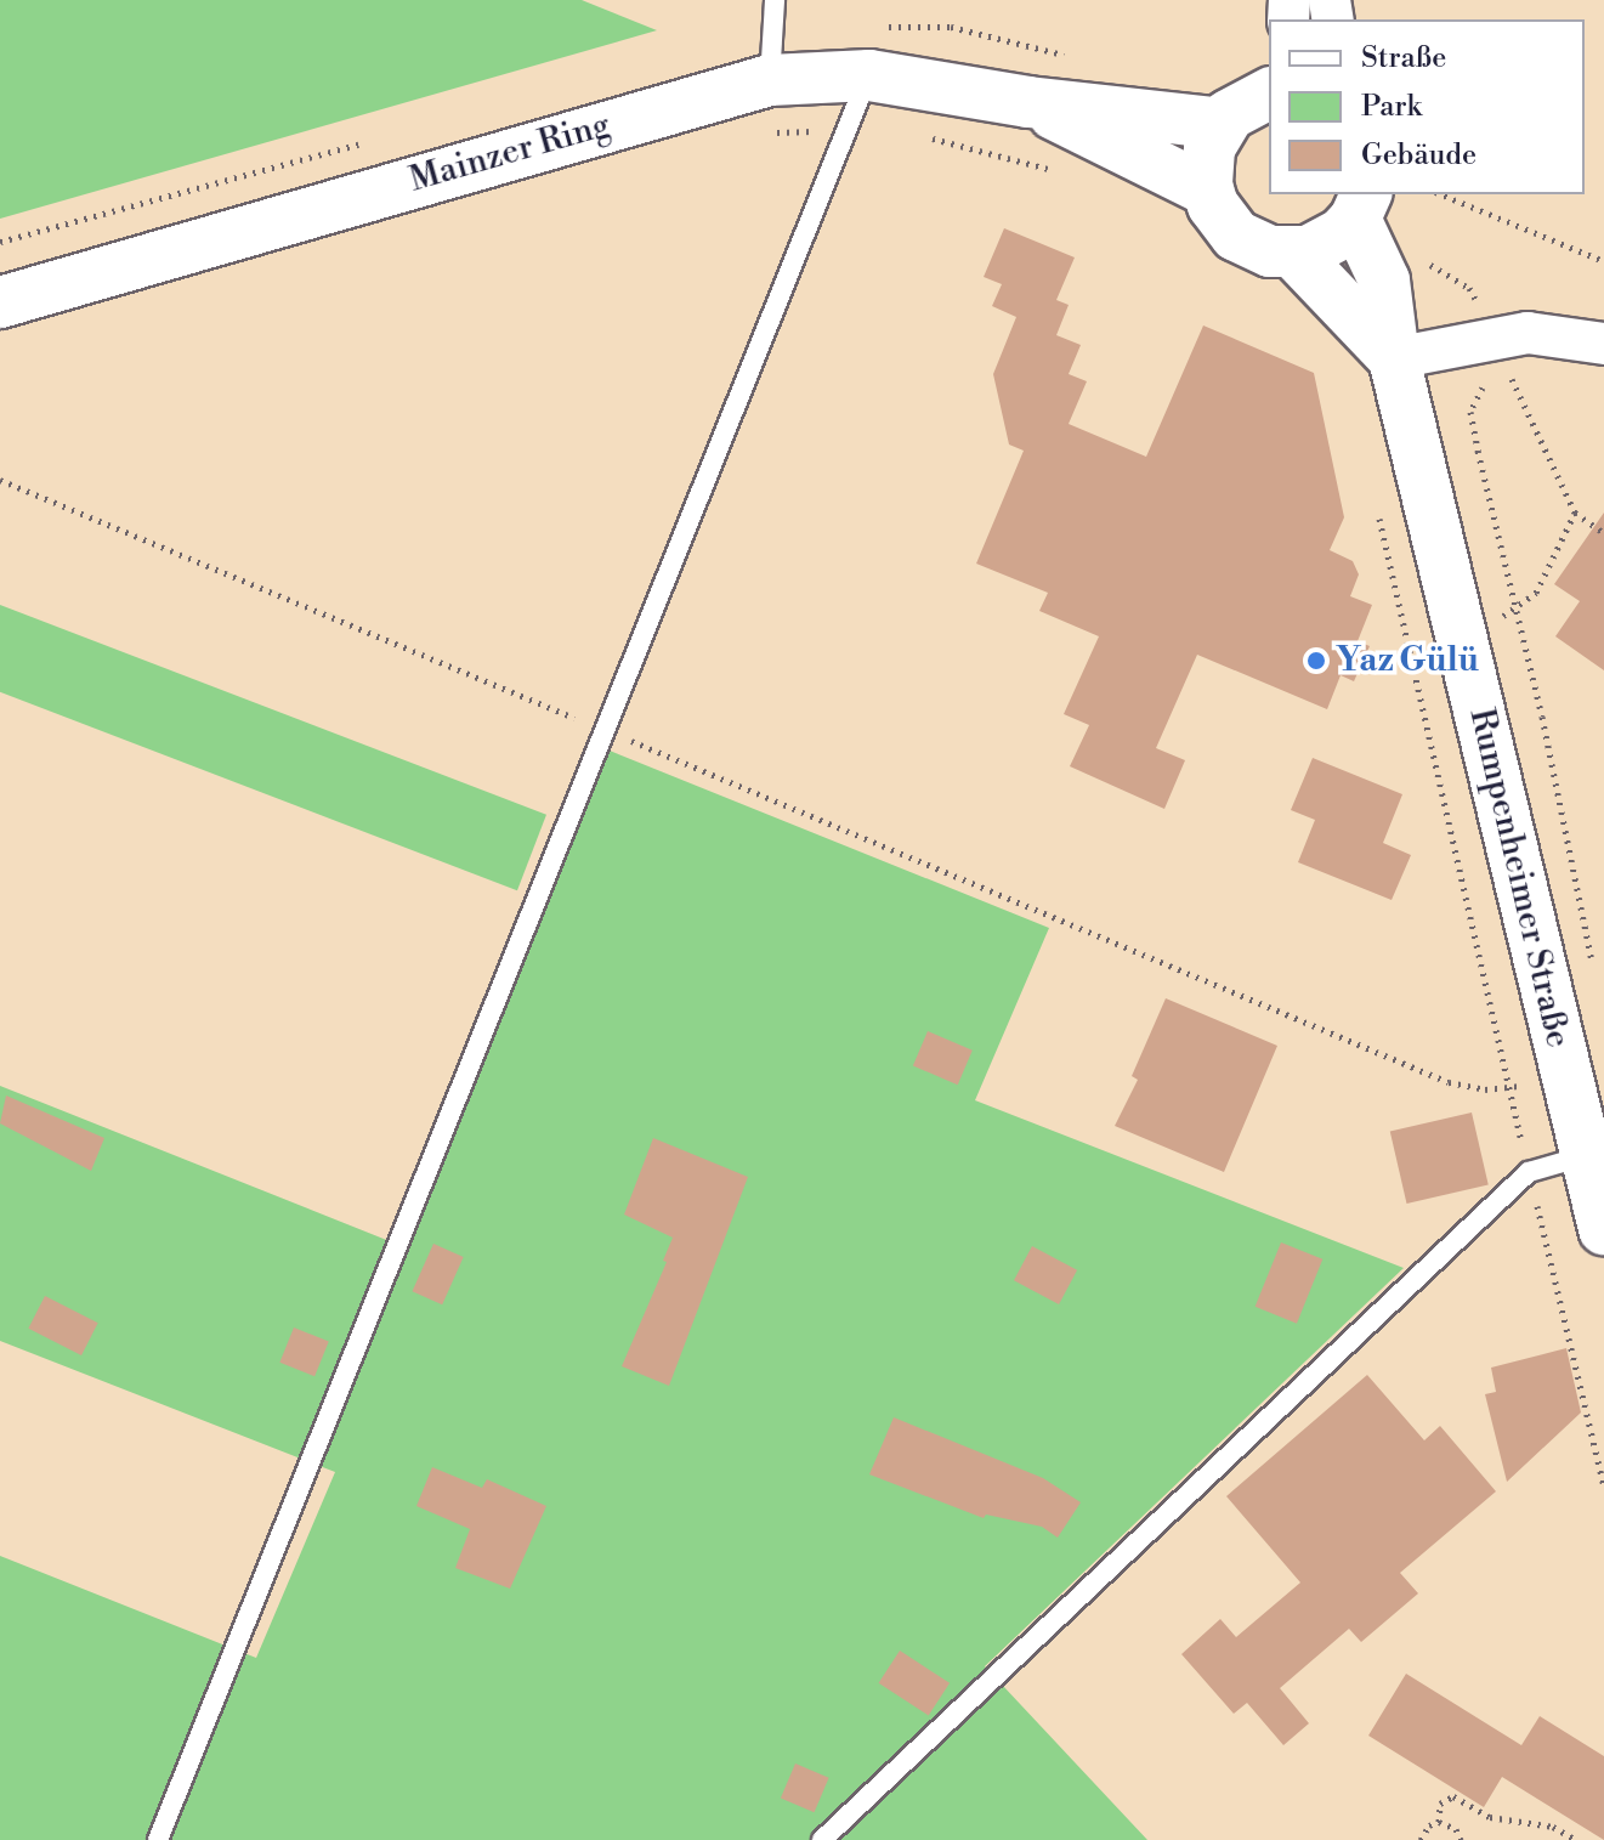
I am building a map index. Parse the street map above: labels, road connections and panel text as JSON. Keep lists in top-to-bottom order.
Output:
{
  "streets": {
    "street": ["Mainzer Ring", "Rumpenheimer Straße"]
  },
  "places": ["Yaz Gülü"],
  "legend": ["Straße", "Park", "Gebäude"]
}
